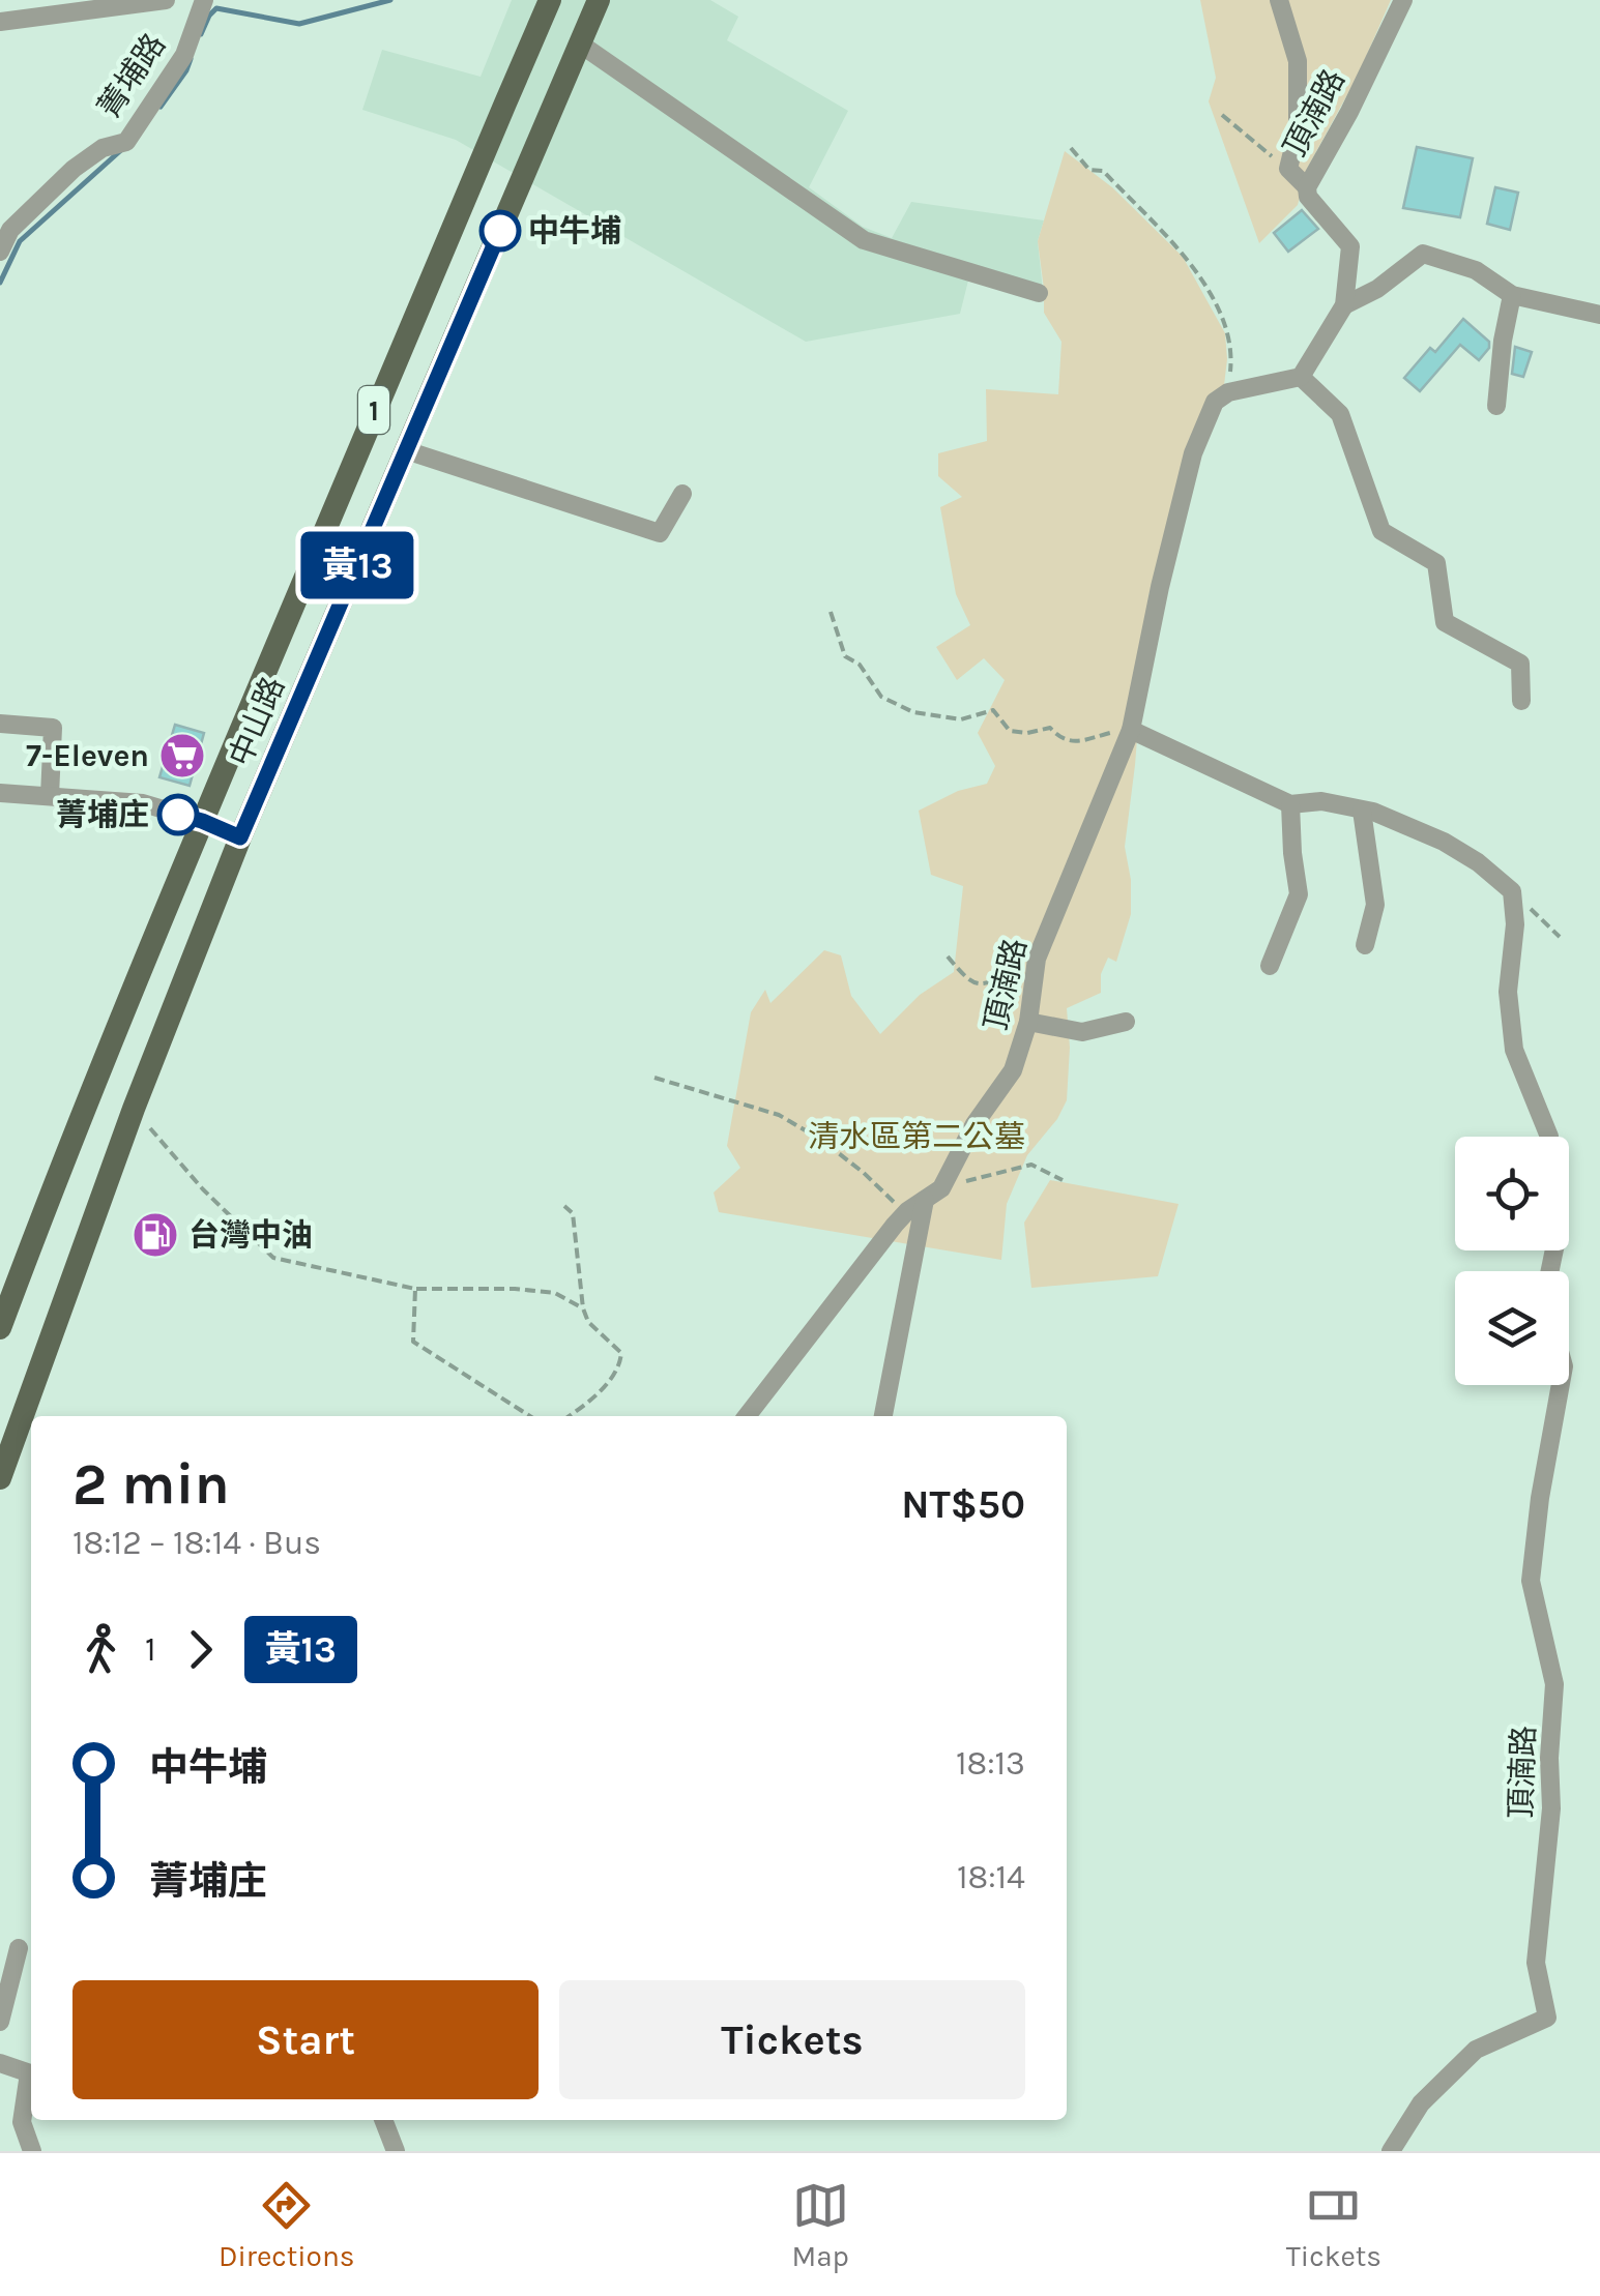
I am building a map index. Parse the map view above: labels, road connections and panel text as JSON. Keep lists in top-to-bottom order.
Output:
{
  "streets": {
    "main road": ["1", "中山路"],
    "street": ["菁埔路", "頂湳路"]
  },
  "parks": ["清水區第二公墓"],
  "places": {
    "other": ["中牛埔", "菁埔庄"],
    "supermarket": ["7-Eleven"],
    "fuel station": ["台灣中油"]
  },
  "lines": ["bus line 黃13"],
  "page": {
    "on_map": "黃13",
    "heading": ["2 min", "18:12 – 18:14 · Bus", "NT$50"],
    "legs": ["1", "黃13"],
    "list": [
      {
        "name": "中牛埔",
        "value": "18:13"
      },
      {
        "name": "菁埔庄",
        "value": "18:14"
      }
    ],
    "buttons": ["Start", "Tickets"],
    "tabs": ["Directions", "Map", "Tickets"]
  }
}
